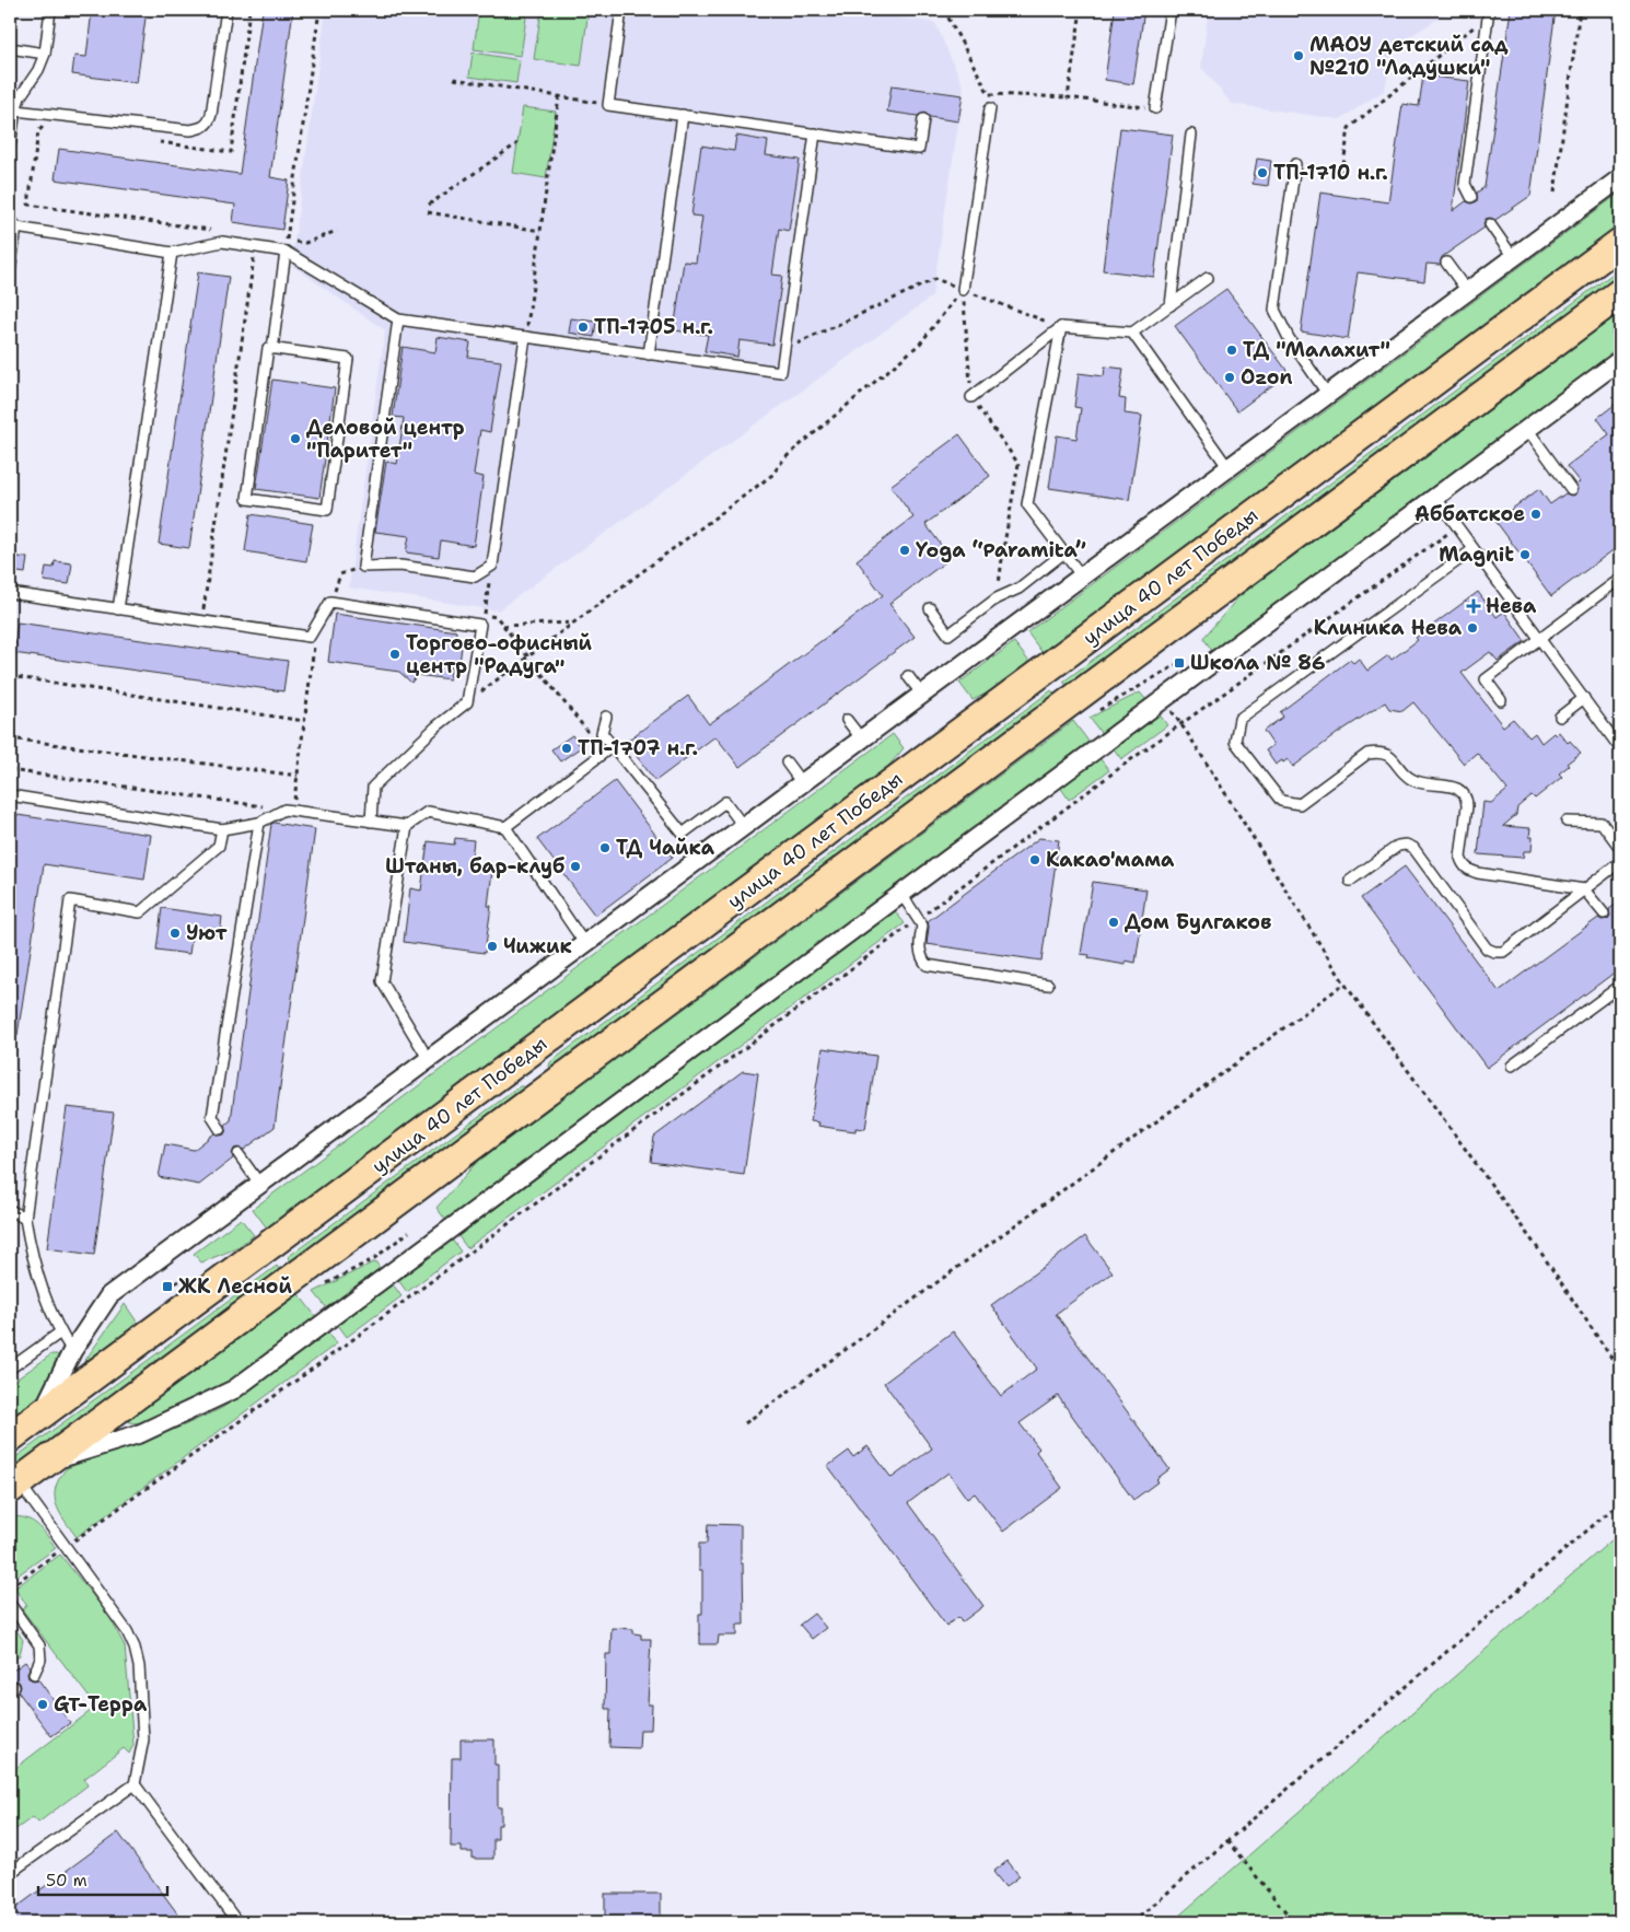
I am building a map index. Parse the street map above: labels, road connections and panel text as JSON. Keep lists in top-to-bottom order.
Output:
{
  "streets": {
    "main road": ["улица 40 лет Победы"]
  },
  "places": {
    "other": [
      "МАОУ детский сад №210 \"Ладушки\"",
      "ТП-1710 н.г.",
      "ТП-1705 н.г.",
      "ТД \"Малахит\"",
      "Ozon",
      "Деловой центр \"Паритет\"",
      "Аббатское",
      "Yoga “Paramita”",
      "Magnit",
      "Клиника Нева",
      "Торгово-офисный центр \"Радуга\"",
      "ТП-1707 н.г.",
      "ТД Чайка",
      "Какао'мама",
      "Штаны, бар-клуб",
      "Дом Булгаков",
      "Уют",
      "Чижик",
      "GT-Терра"
    ],
    "health": ["Нева"],
    "transit": ["Школа № 86", "ЖК Лесной"]
  },
  "scale_bar": "50 m"
}
